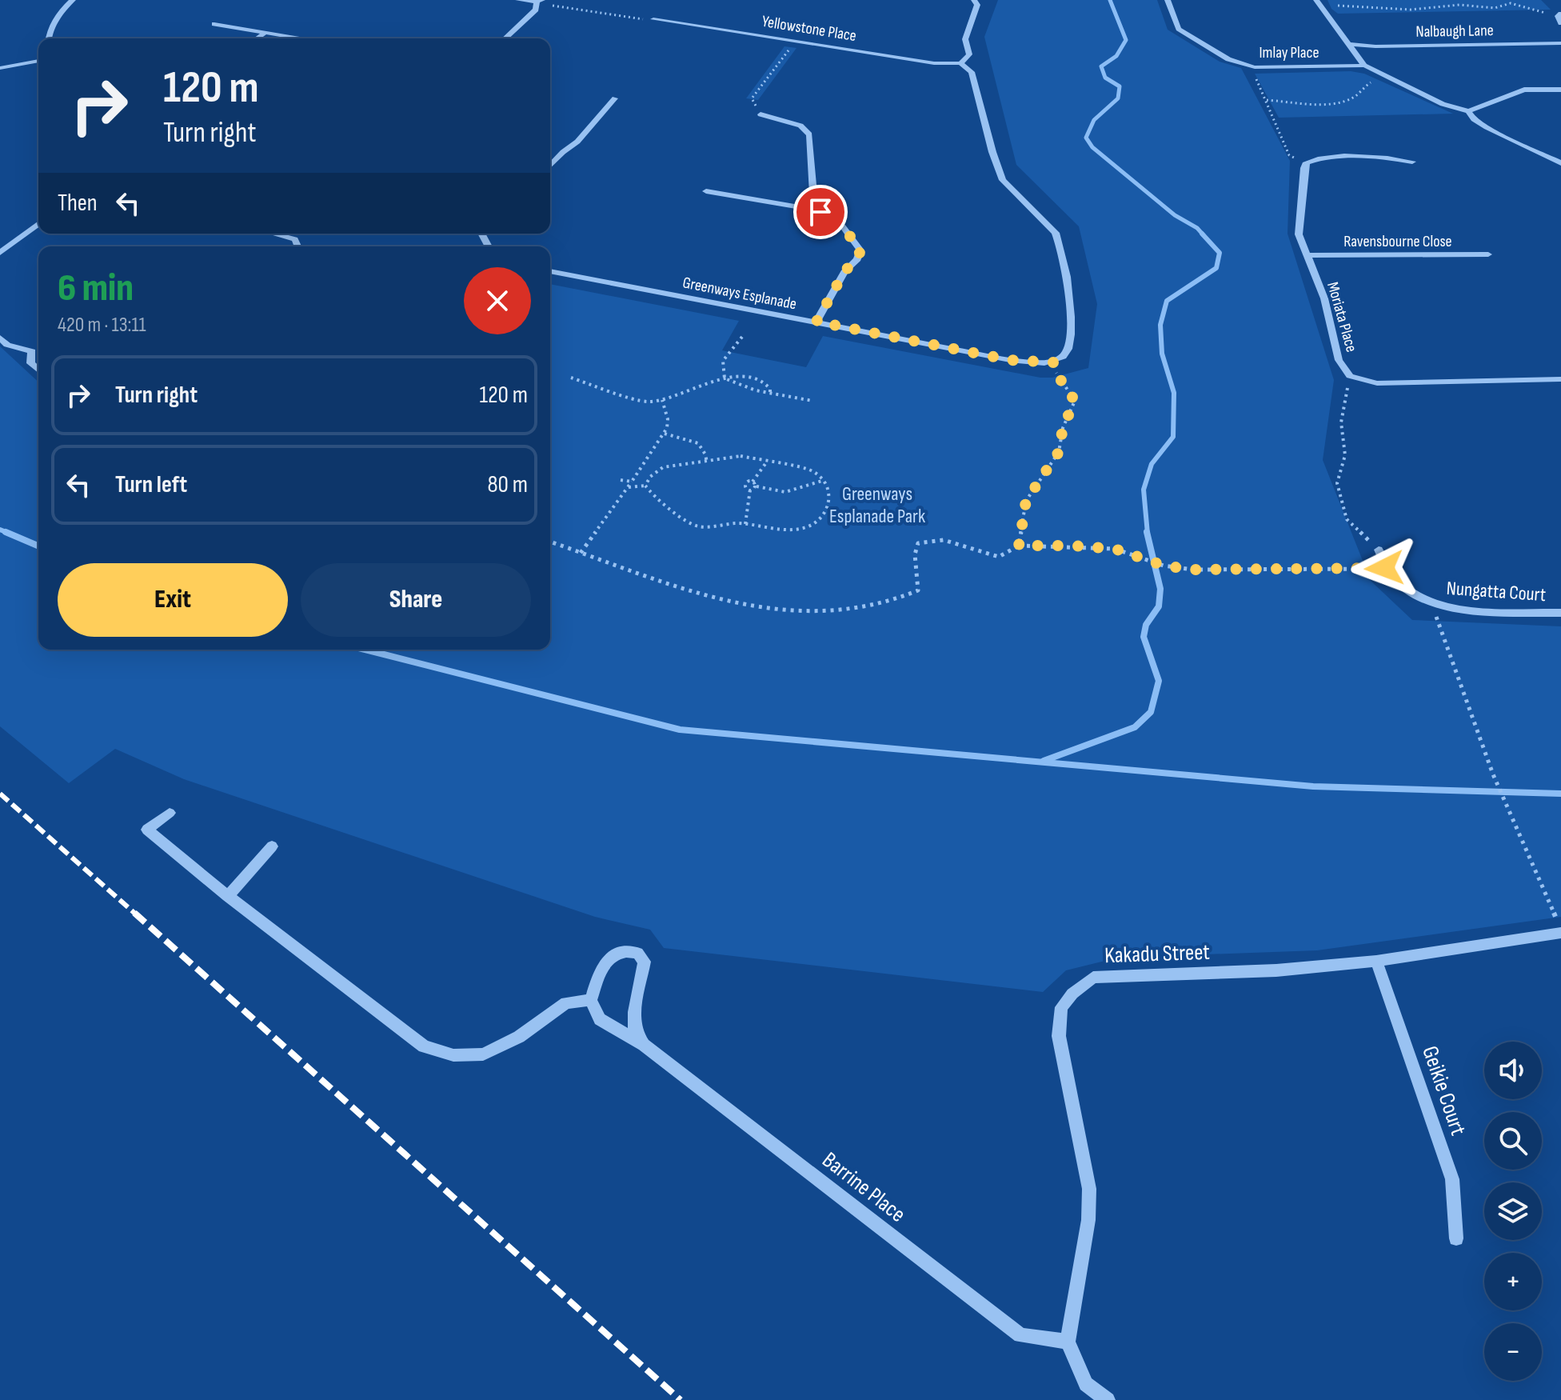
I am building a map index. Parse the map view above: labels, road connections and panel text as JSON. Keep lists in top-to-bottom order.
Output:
{
  "streets": {
    "street": [
      "Yellowstone Place",
      "Nalbaugh Lane",
      "Imlay Place",
      "Ravensbourne Close",
      "Greenways Esplanade",
      "Moriata Place",
      "Nungatta Court",
      "Kakadu Street",
      "Geikie Court",
      "Barrine Place"
    ]
  },
  "crossings": [
    ["Ravensbourne Close", "Moriata Place"],
    ["Kakadu Street", "Geikie Court"],
    ["Kakadu Street", "Barrine Place"]
  ],
  "parks": ["Greenways Esplanade Park"],
  "page": {
    "turn": ["120 m", "Turn right"],
    "then": "Then",
    "heading": ["6 min", "420 m · 13:11"],
    "list": [
      {
        "name": "Turn right",
        "value": "120 m"
      },
      {
        "name": "Turn left",
        "value": "80 m"
      }
    ],
    "buttons": ["Exit", "Share"],
    "map_buttons": ["+", "−"]
  }
}
